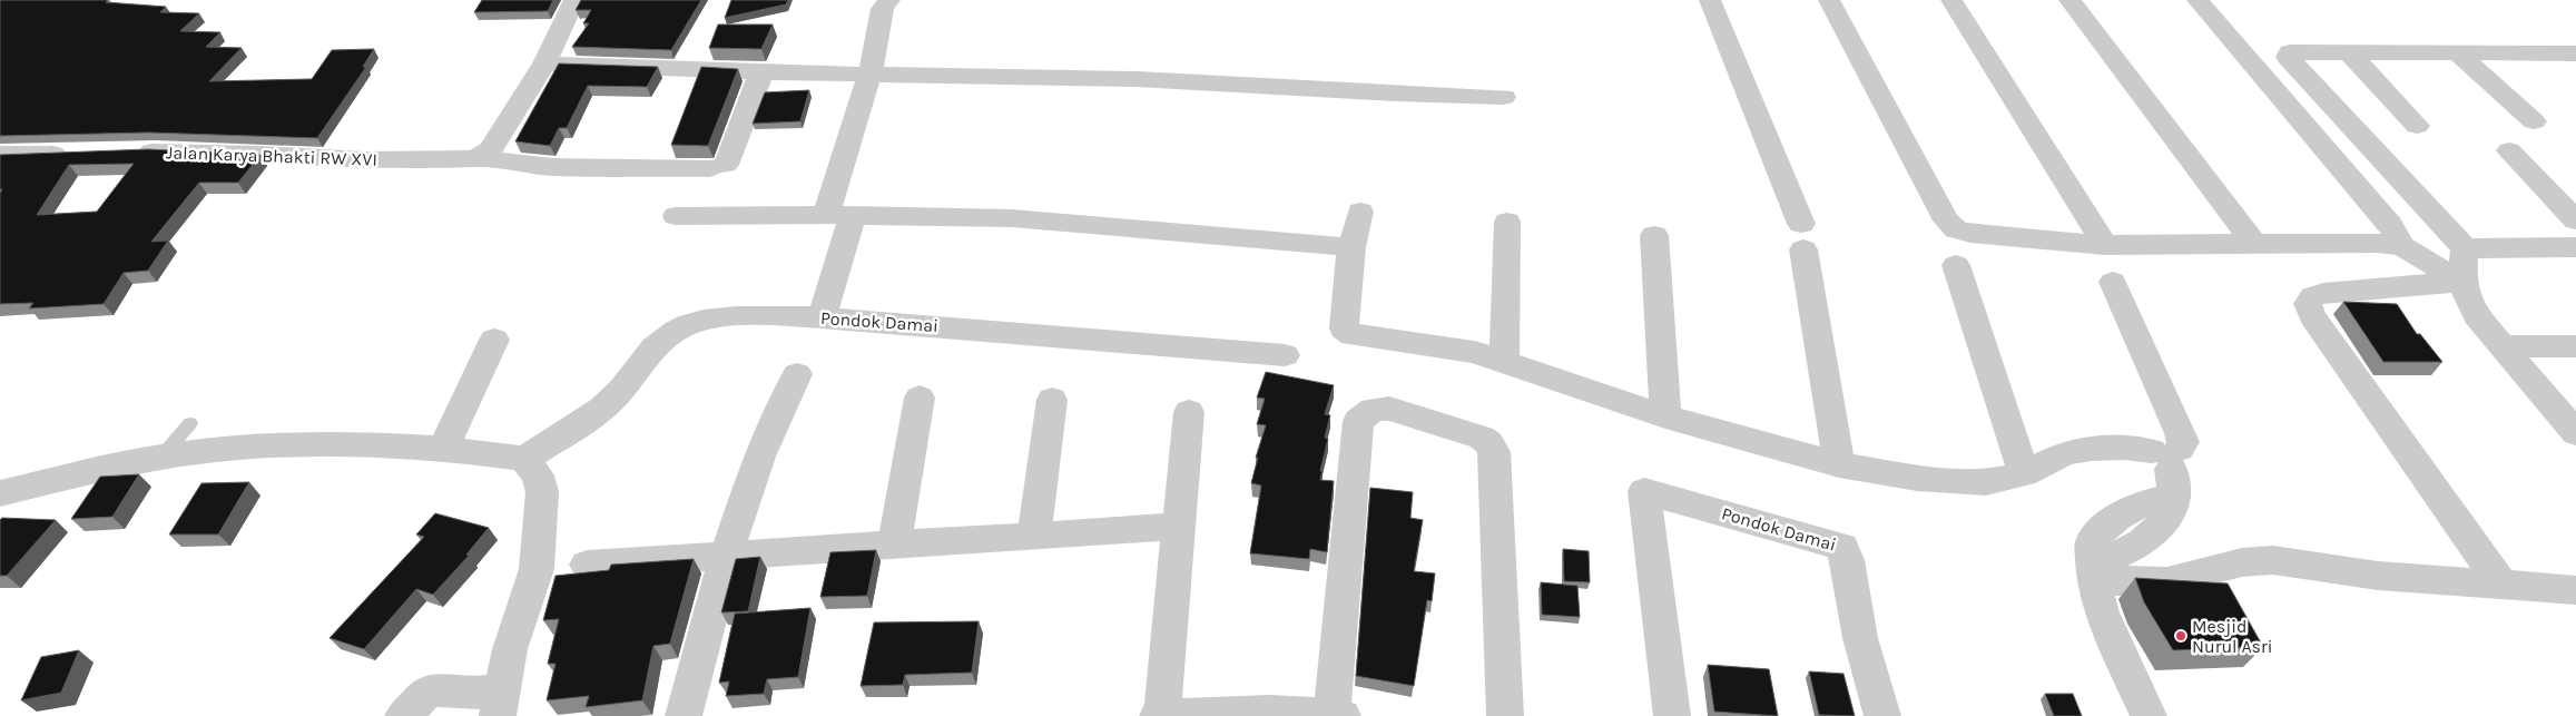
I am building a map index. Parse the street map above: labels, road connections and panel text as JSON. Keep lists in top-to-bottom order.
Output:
{
  "streets": {
    "street": ["Jalan Karya Bhakti RW XVI", "Pondok Damai"]
  },
  "places": ["Mesjid Nurul Asri"]
}
